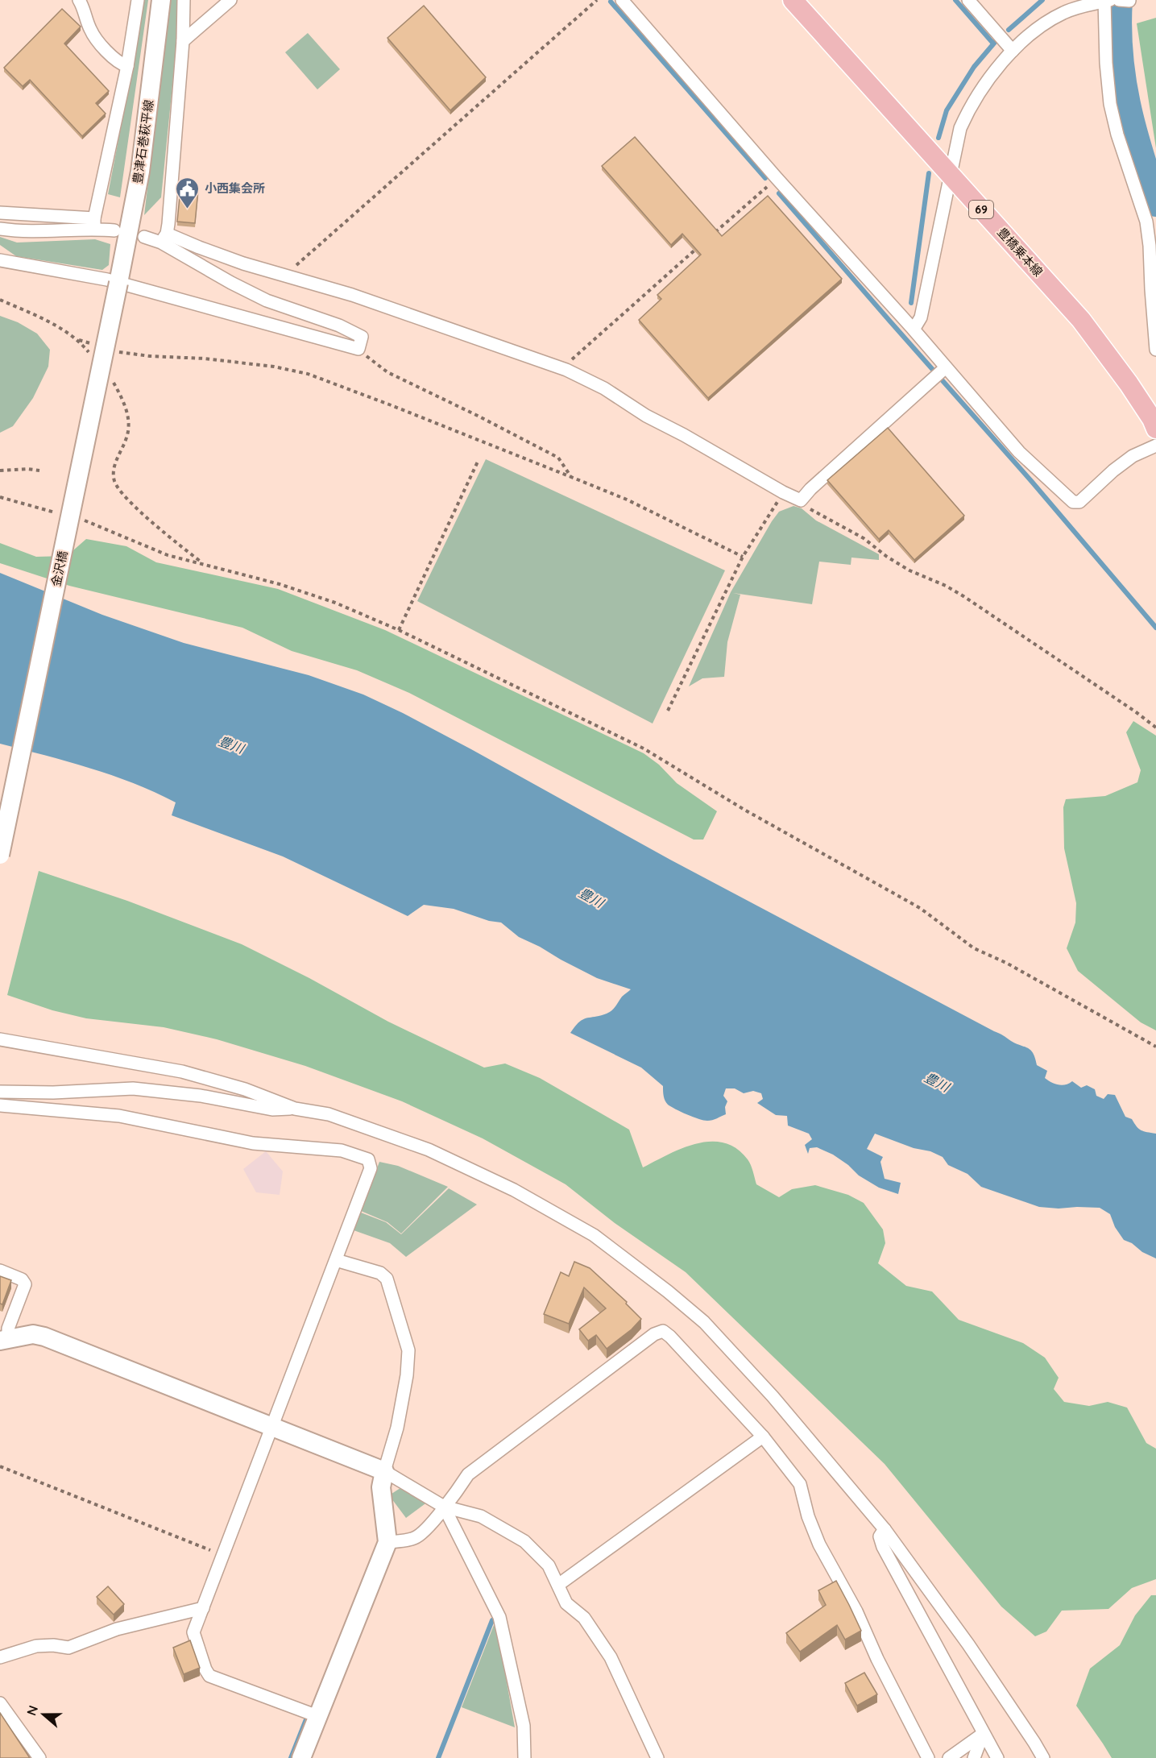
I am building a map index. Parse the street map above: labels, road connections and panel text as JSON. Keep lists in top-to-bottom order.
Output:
{
  "streets": {
    "main road": [
      "豊津石巻萩平線",
      "69",
      "豊橋乗本線",
      "金沢橋"
    ]
  },
  "crossings": [
    ["豊津石巻萩平線", "金沢橋"]
  ],
  "water": ["豊川"],
  "places": {
    "public building": ["小西集会所"]
  },
  "north": "left"
}
